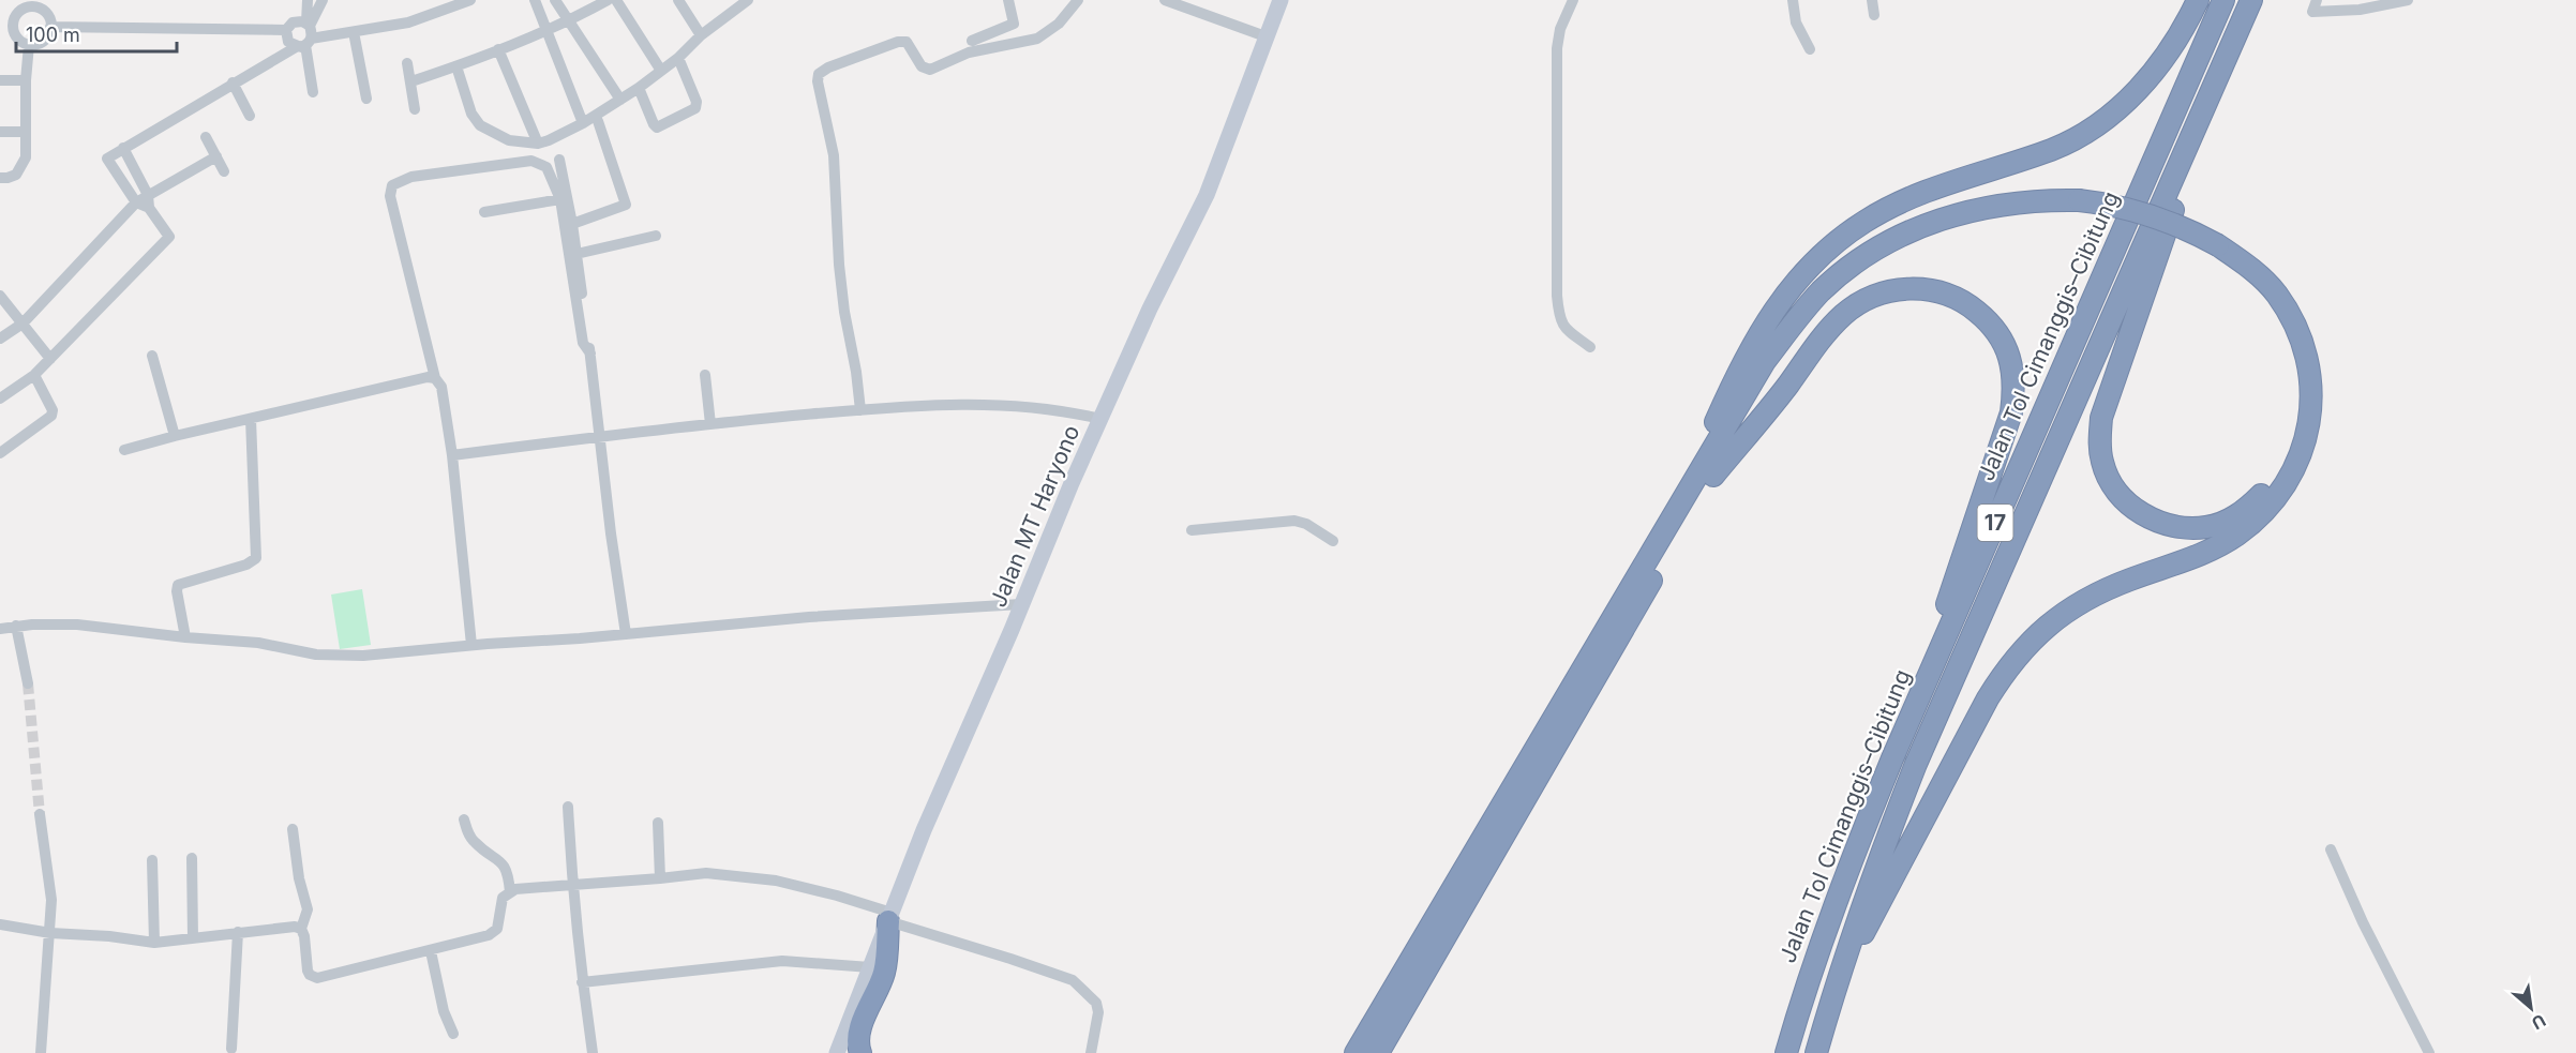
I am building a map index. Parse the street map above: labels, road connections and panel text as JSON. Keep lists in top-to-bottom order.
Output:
{
  "streets": {
    "highway": ["Jalan Tol Cimanggis–Cibitung", "17"],
    "main road": ["Jalan MT Haryono"]
  },
  "scale_bar": "100 m",
  "north": "bottom right"
}
